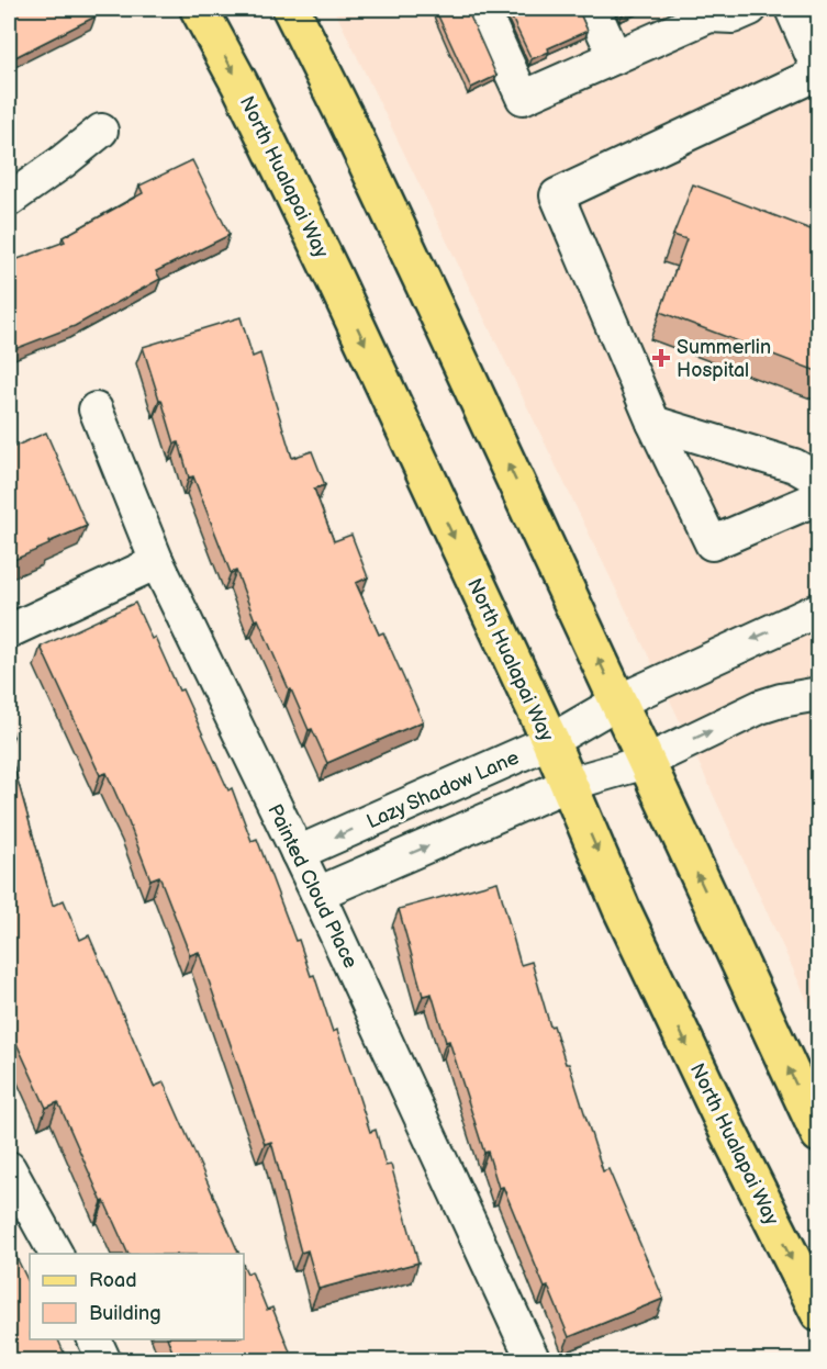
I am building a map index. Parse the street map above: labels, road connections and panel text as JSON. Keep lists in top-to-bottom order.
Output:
{
  "streets": {
    "main road": ["North Hualapai Way"],
    "street": ["Lazy Shadow Lane", "Painted Cloud Place"]
  },
  "crossings": [
    ["North Hualapai Way", "Lazy Shadow Lane"],
    ["Lazy Shadow Lane", "Painted Cloud Place"]
  ],
  "places": {
    "health": ["Summerlin Hospital"]
  },
  "legend": ["Road", "Building"]
}
